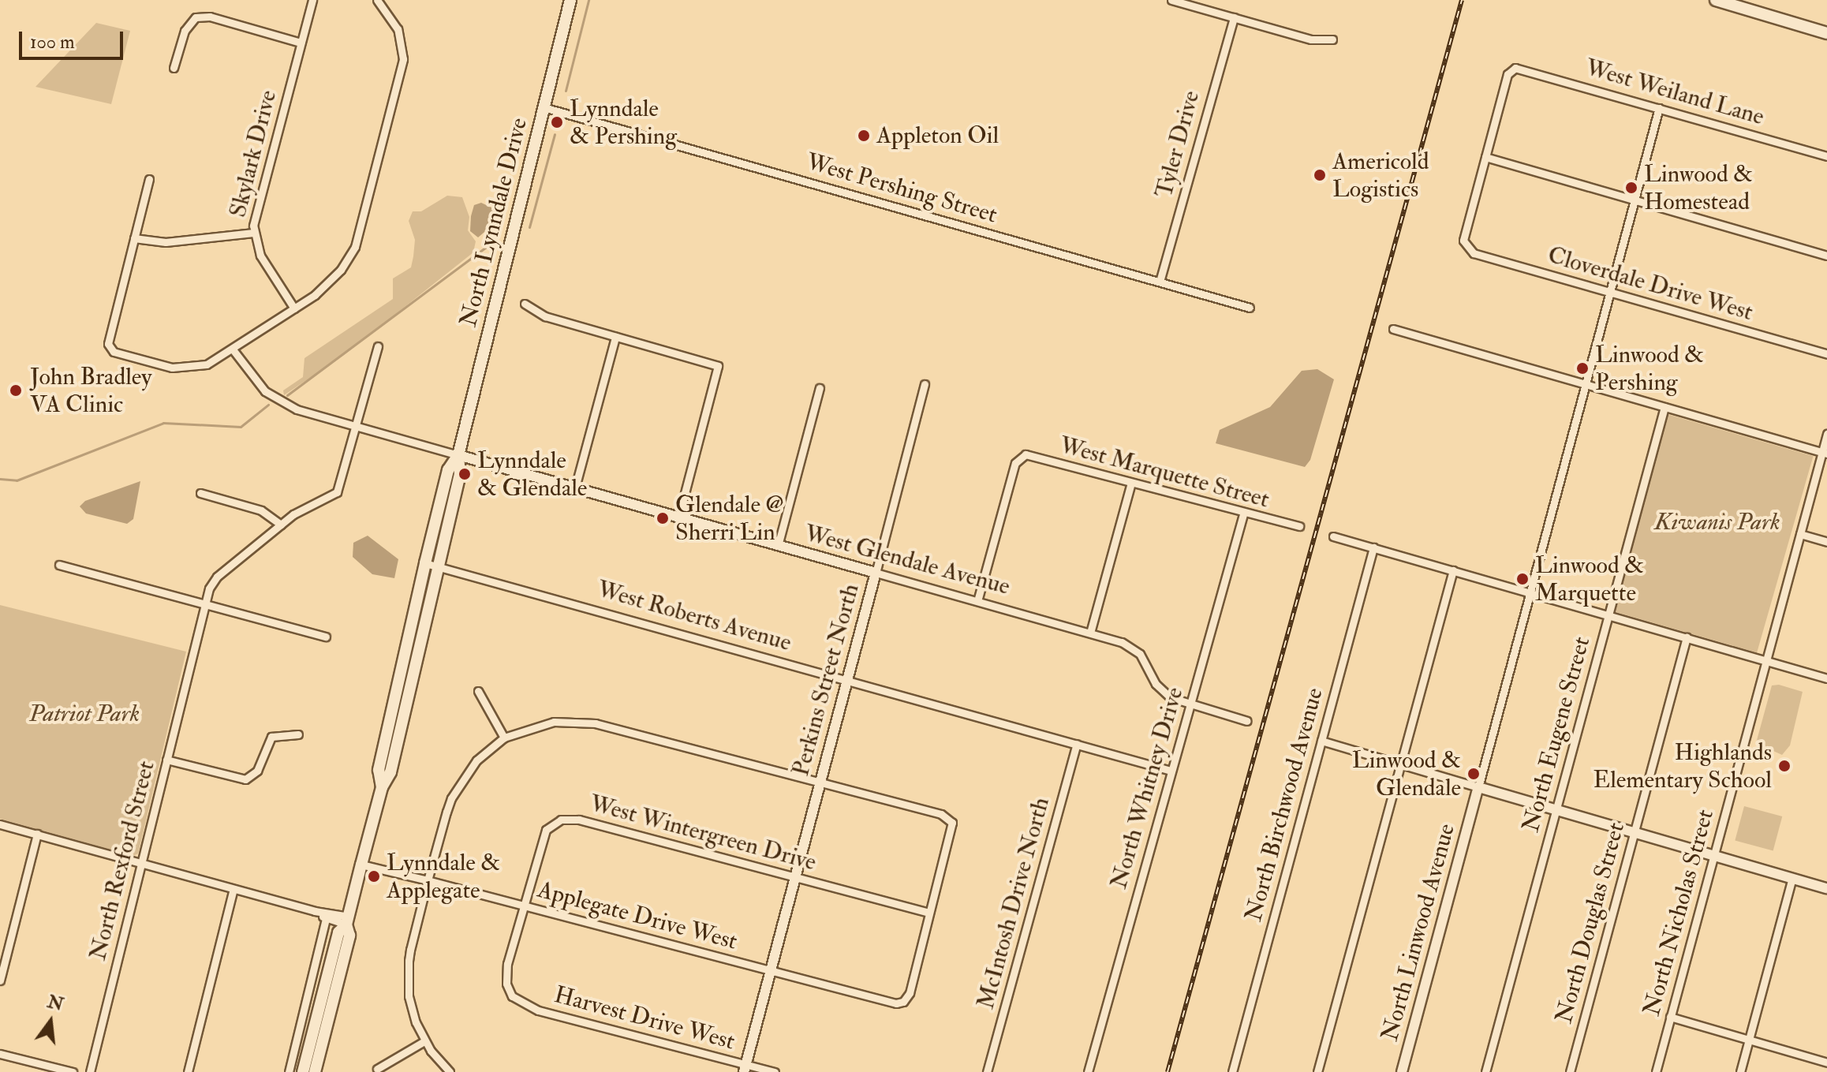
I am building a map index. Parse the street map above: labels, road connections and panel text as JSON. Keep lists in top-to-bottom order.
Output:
{
  "streets": {
    "main road": ["North Lynndale Drive"],
    "street": [
      "West Weiland Lane",
      "Tyler Drive",
      "Skylark Drive",
      "West Pershing Street",
      "Cloverdale Drive West",
      "West Marquette Street",
      "West Glendale Avenue",
      "West Roberts Avenue",
      "Perkins Street North",
      "North Eugene Street",
      "North Whitney Drive",
      "North Birchwood Avenue",
      "West Wintergreen Drive",
      "North Rexford Street",
      "McIntosh Drive North",
      "North Nicholas Street",
      "Applegate Drive West",
      "North Douglas Street",
      "North Linwood Avenue",
      "Harvest Drive West"
    ]
  },
  "crossings": [
    ["West Weiland Lane", "Cloverdale Drive West"],
    ["West Weiland Lane", "North Linwood Avenue"],
    ["Tyler Drive", "West Pershing Street"],
    ["West Pershing Street", "North Lynndale Drive"],
    ["North Lynndale Drive", "West Glendale Avenue"],
    ["North Lynndale Drive", "West Roberts Avenue"],
    ["North Lynndale Drive", "Applegate Drive West"],
    ["Cloverdale Drive West", "North Linwood Avenue"],
    ["West Marquette Street", "West Glendale Avenue"],
    ["West Marquette Street", "North Whitney Drive"],
    ["West Glendale Avenue", "Perkins Street North"],
    ["West Glendale Avenue", "North Whitney Drive"],
    ["West Roberts Avenue", "Perkins Street North"],
    ["West Roberts Avenue", "North Whitney Drive"],
    ["West Roberts Avenue", "McIntosh Drive North"],
    ["Perkins Street North", "West Wintergreen Drive"],
    ["Perkins Street North", "Applegate Drive West"],
    ["Perkins Street North", "Harvest Drive West"],
    ["West Wintergreen Drive", "Applegate Drive West"],
    ["West Wintergreen Drive", "Harvest Drive West"]
  ],
  "parks": ["Kiwanis Park", "Patriot Park"],
  "places": [
    "Lynndale & Pershing",
    "Appleton Oil",
    "Americold Logistics",
    "Linwood & Homestead",
    "Linwood & Pershing",
    "John Bradley VA Clinic",
    "Lynndale & Glendale",
    "Glendale @ Sherri Lin",
    "Linwood & Marquette",
    "Highlands Elementary School",
    "Linwood & Glendale",
    "Lynndale & Applegate"
  ],
  "scale_bar": "100 m",
  "north": "top"
}
